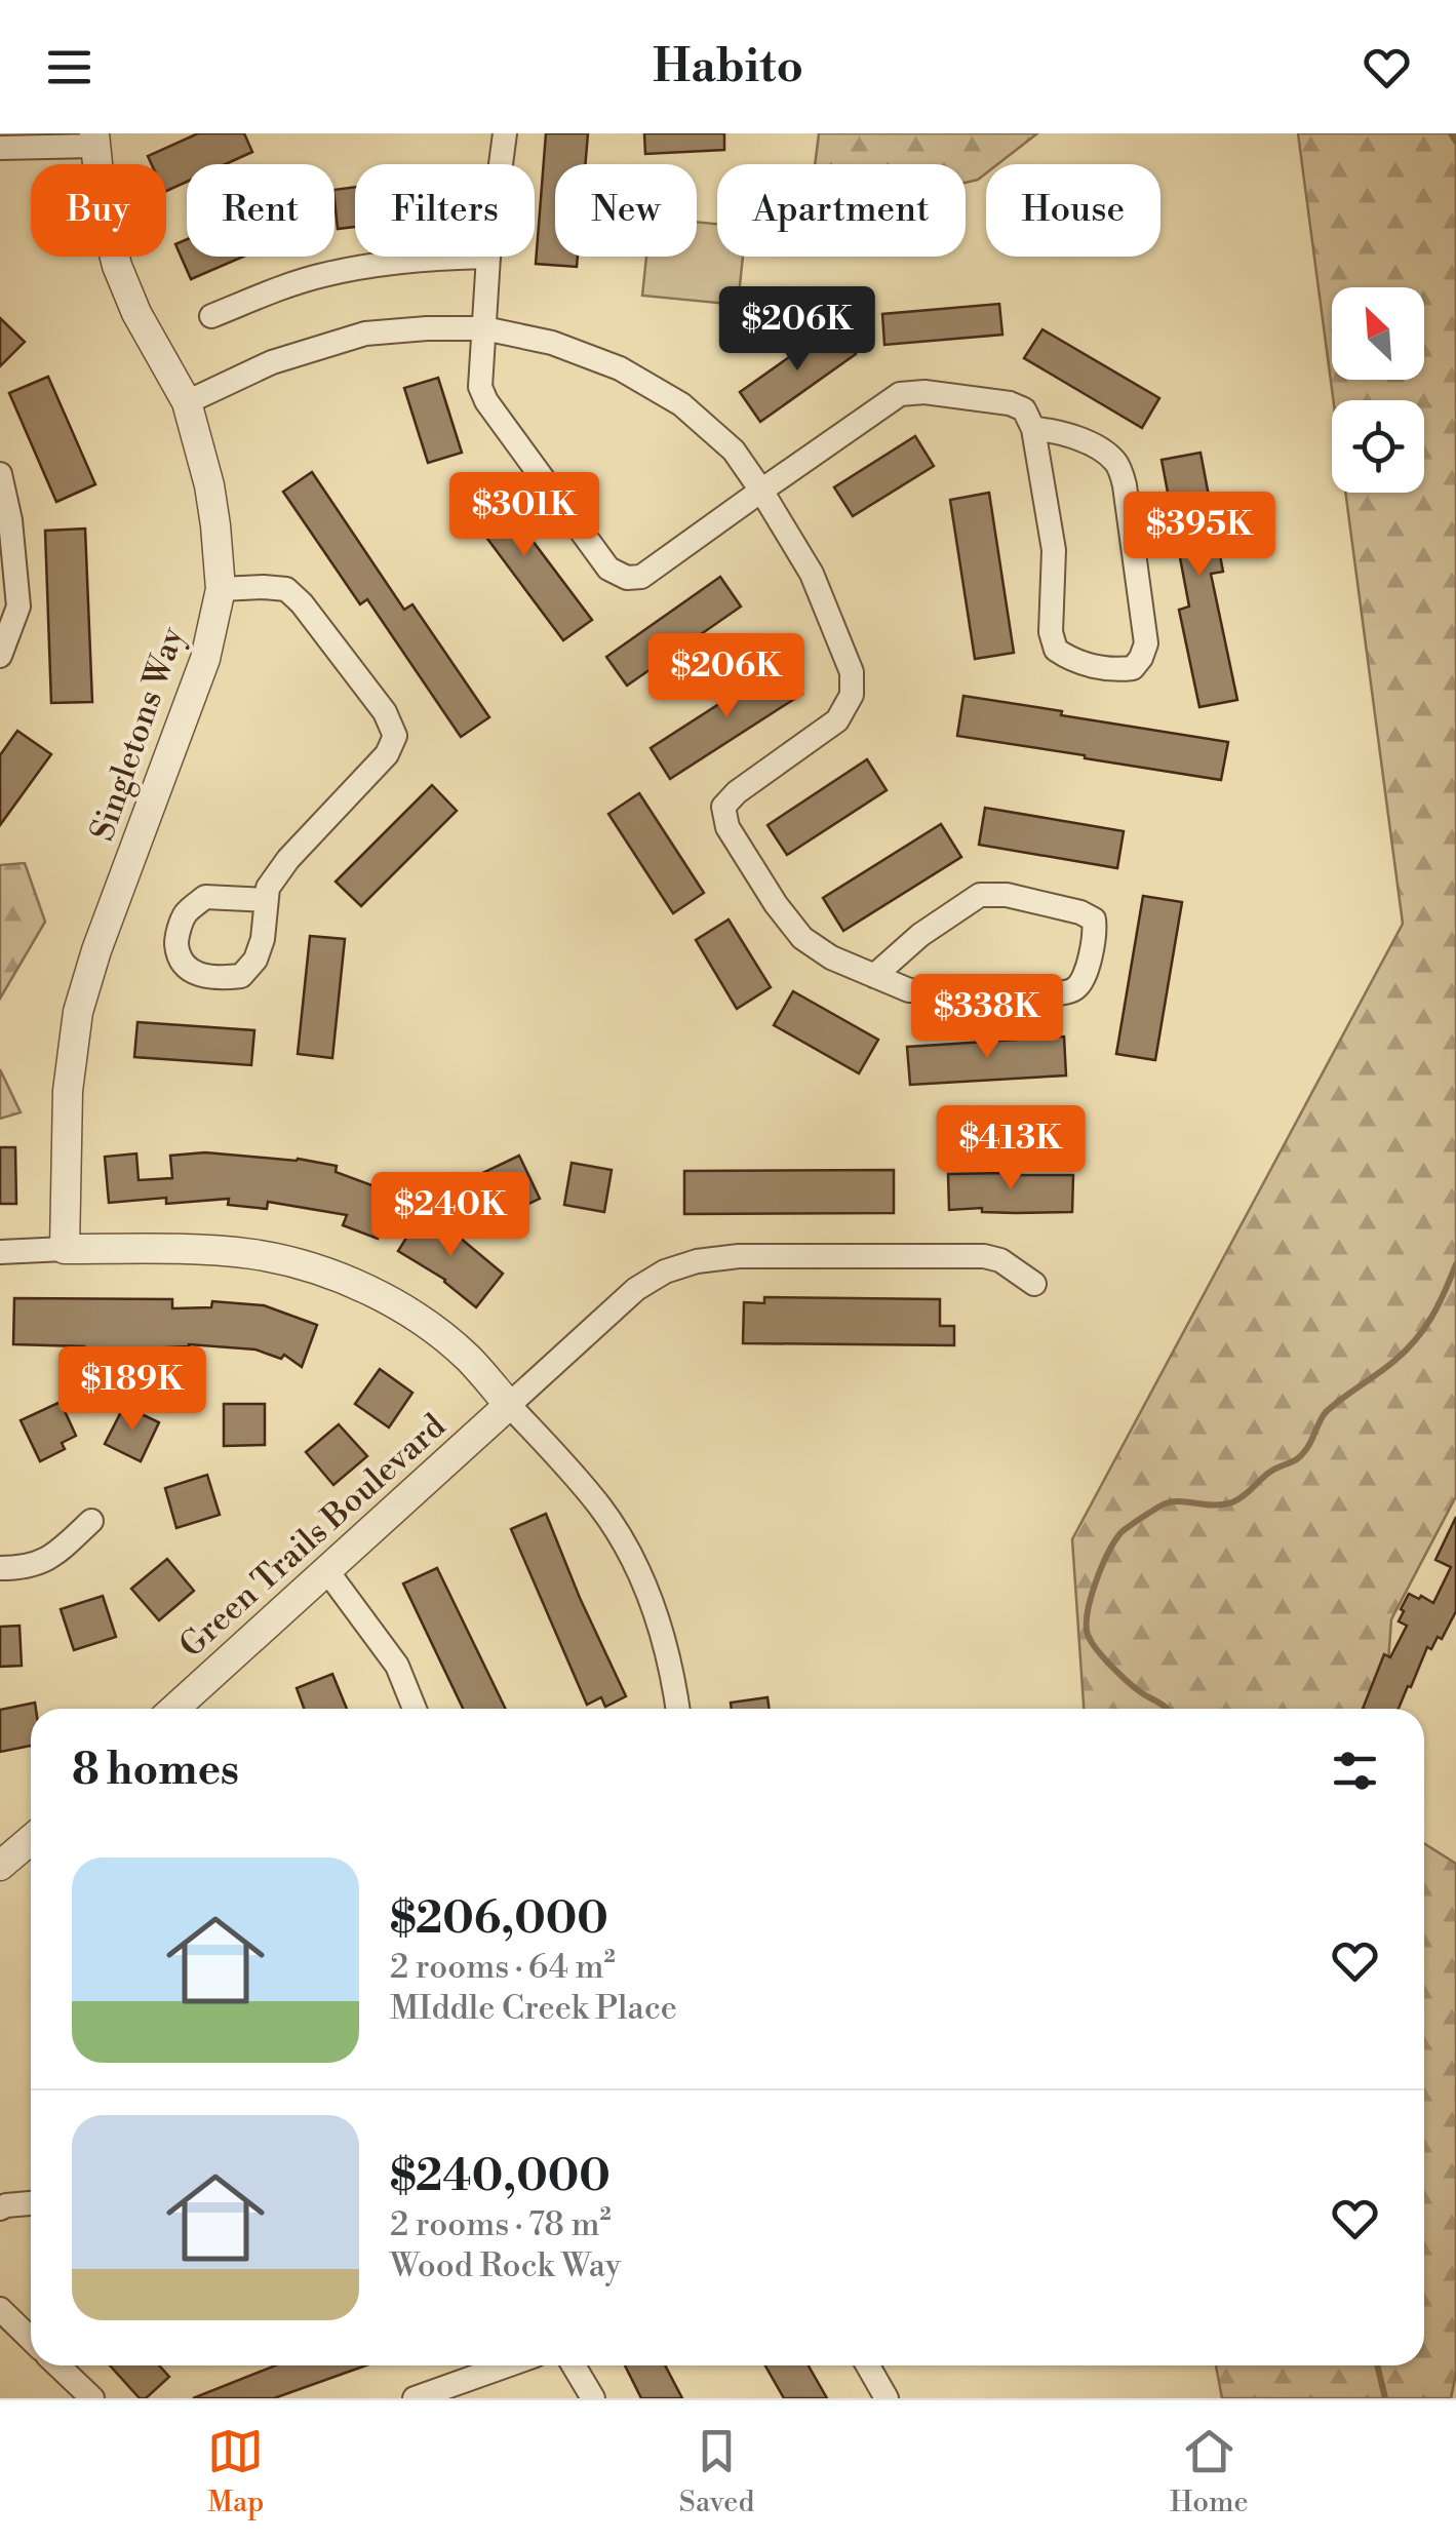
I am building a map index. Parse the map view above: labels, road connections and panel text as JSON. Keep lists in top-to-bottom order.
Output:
{
  "streets": {
    "street": ["Singletons Way", "Green Trails Boulevard"]
  },
  "north": "top left",
  "page": {
    "header": "Habito",
    "chip": [
      "Buy",
      "Rent",
      "Filters",
      "New",
      "Apartment",
      "House"
    ],
    "price": [
      "$206K",
      "$301K",
      "$395K",
      "$206K",
      "$338K",
      "$413K",
      "$240K",
      "$189K"
    ],
    "heading": "8 homes",
    "list": [
      {
        "name": "$206,000",
        "note": "2 rooms · 64 m² · MIddle Creek Place"
      },
      {
        "name": "$240,000",
        "note": "2 rooms · 78 m² · Wood Rock Way"
      }
    ],
    "tabs": ["Map", "Saved", "Home"]
  }
}
